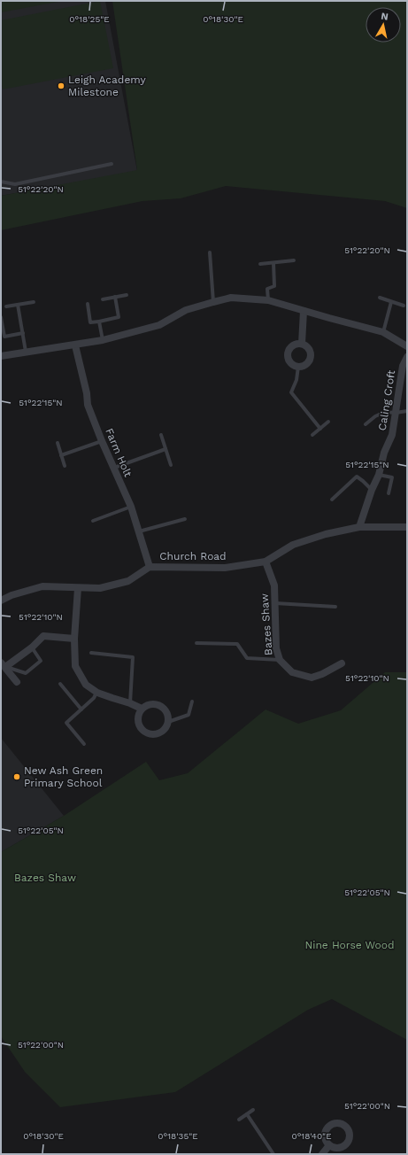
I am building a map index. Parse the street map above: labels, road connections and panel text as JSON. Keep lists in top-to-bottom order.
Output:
{
  "streets": {
    "street": [
      "Caling Croft",
      "Farm Holt",
      "Church Road",
      "Bazes Shaw"
    ]
  },
  "crossings": [
    ["Caling Croft", "Church Road"],
    ["Farm Holt", "Church Road"],
    ["Church Road", "Bazes Shaw"]
  ],
  "parks": ["Bazes Shaw", "Nine Horse Wood"],
  "places": ["Leigh Academy Milestone", "New Ash Green Primary School"],
  "north": "top",
  "coordinates": [
    "0°18'30\"E",
    "0°18'25\"E",
    "51°22'20\"N",
    "51°22'15\"N",
    "51°22'10\"N",
    "51°22'05\"N",
    "51°22'00\"N",
    "0°18'35\"E",
    "0°18'40\"E"
  ]
}
